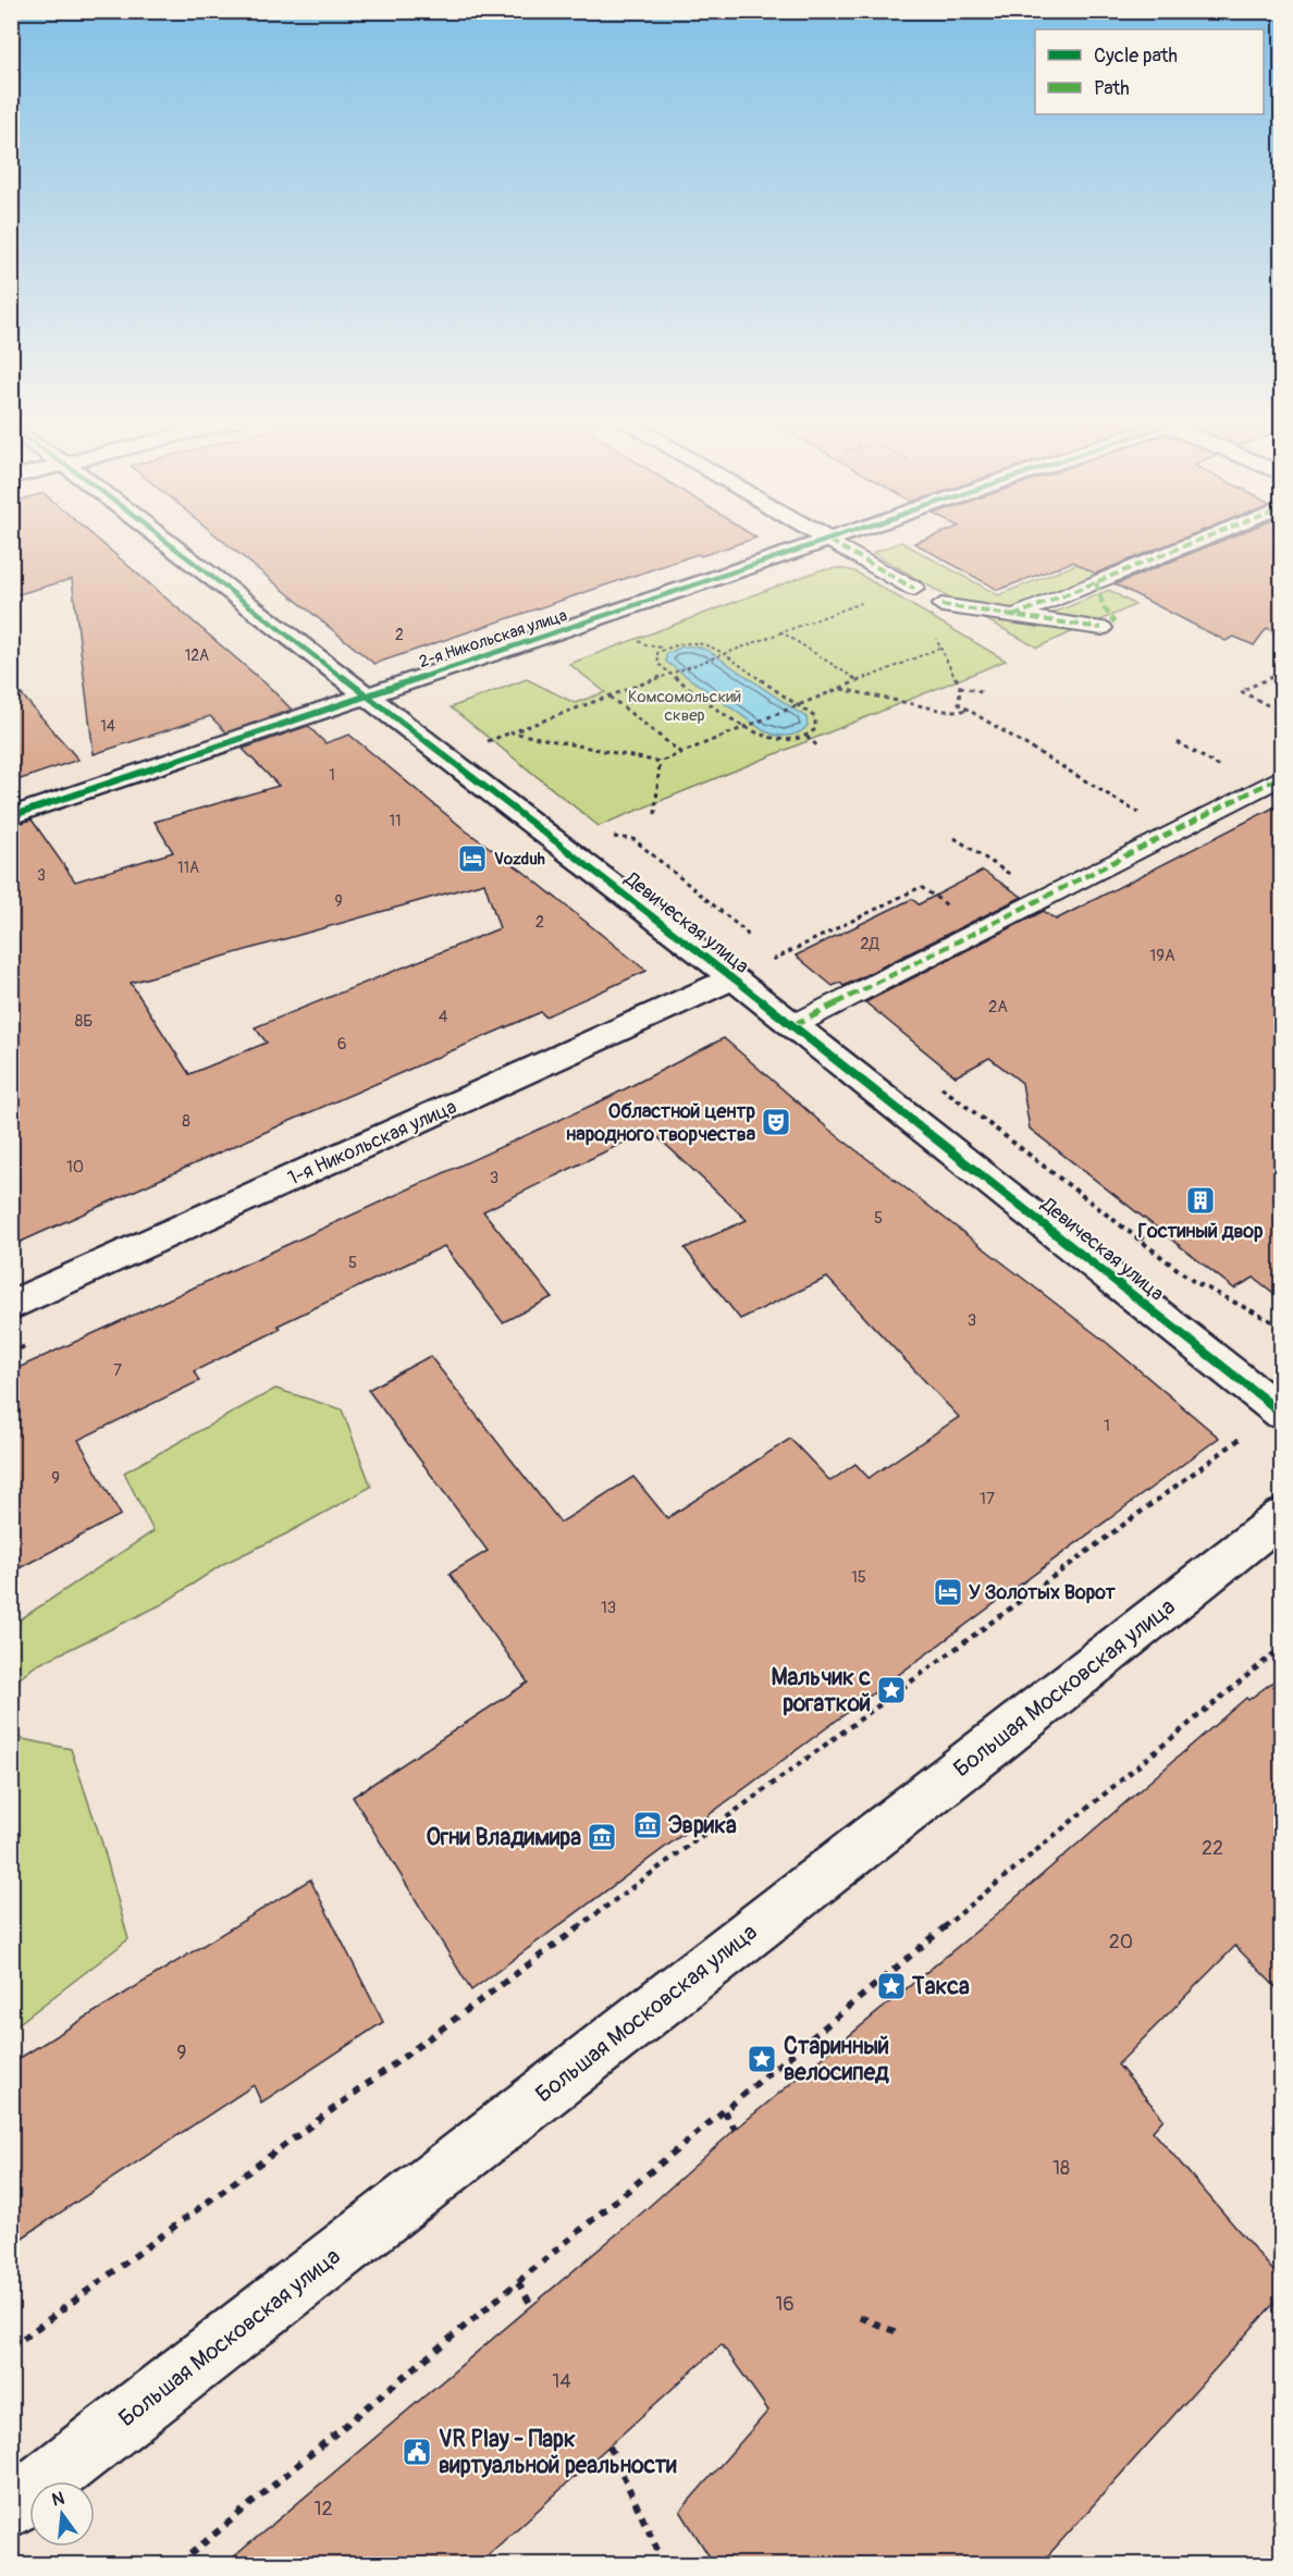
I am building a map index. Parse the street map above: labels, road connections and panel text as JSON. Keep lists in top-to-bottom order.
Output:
{
  "streets": {
    "street": [
      "2-я Никольская улица",
      "Девическая улица",
      "1-я Никольская улица",
      "Большая Московская улица"
    ]
  },
  "crossings": [
    ["2-я Никольская улица", "Девическая улица"],
    ["Девическая улица", "1-я Никольская улица"]
  ],
  "parks": ["Комсомольский сквер"],
  "places": {
    "hotel": ["Vozduh", "У Золотых Ворот"],
    "theatre": ["Областной центр народного творчества"],
    "building": ["Гостиный двор"],
    "place": ["Мальчик с рогаткой", "Такса", "Старинный велосипед"],
    "museum": ["Эврика", "Огни Владимира"],
    "public building": ["VR Play - Парк виртуальной реальности"]
  },
  "house_numbers": [
    "2",
    "12А",
    "14",
    "1",
    "11",
    "11А",
    "3",
    "9",
    "2",
    "2Д",
    "19А",
    "2А",
    "4",
    "8Б",
    "6",
    "8",
    "10",
    "3",
    "5",
    "5",
    "3",
    "7",
    "1",
    "9",
    "17",
    "15",
    "13",
    "22",
    "20",
    "9",
    "18",
    "16",
    "14",
    "12"
  ],
  "legend": ["Cycle path", "Path"],
  "north": "top"
}
